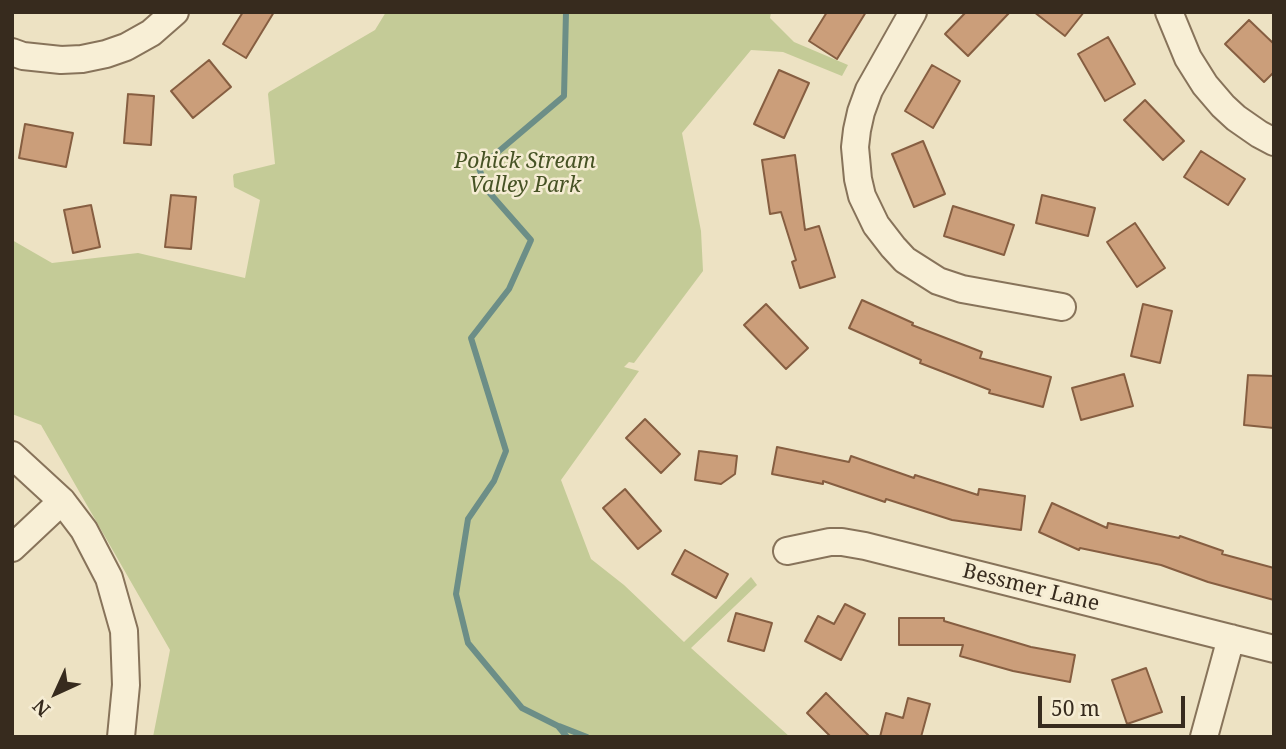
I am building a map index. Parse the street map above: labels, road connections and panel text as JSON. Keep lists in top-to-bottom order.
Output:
{
  "streets": {
    "street": ["Bessmer Lane"]
  },
  "parks": ["Pohick Stream Valley Park"],
  "scale_bar": "50 m",
  "north": "bottom left"
}
